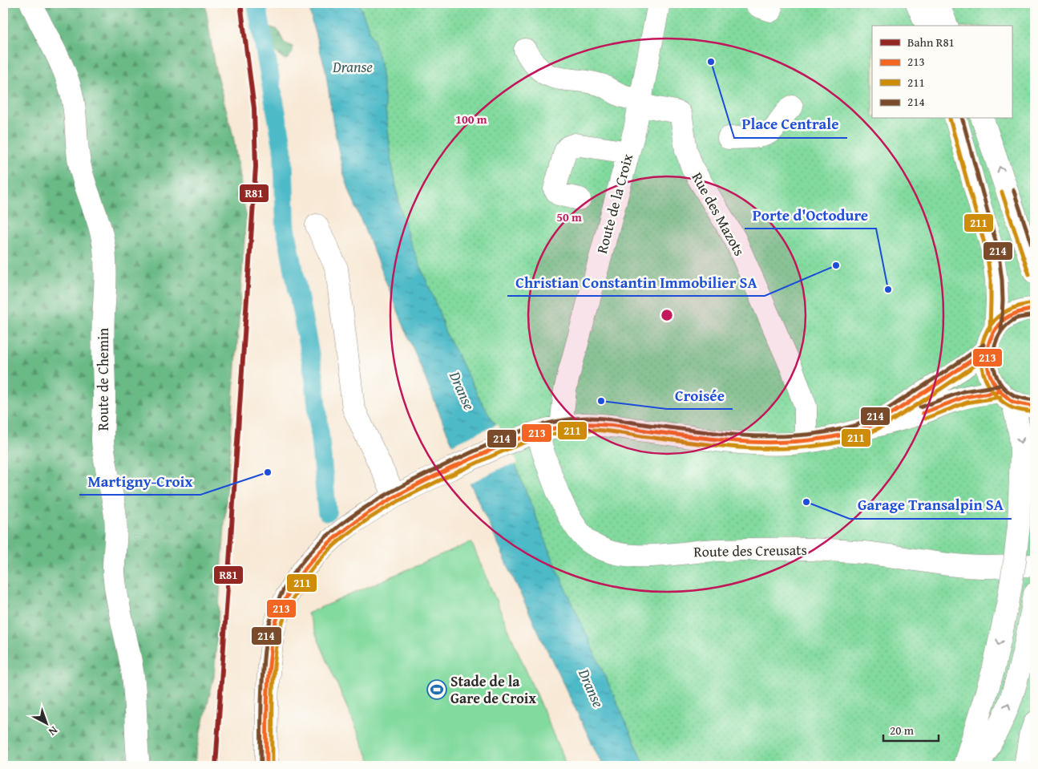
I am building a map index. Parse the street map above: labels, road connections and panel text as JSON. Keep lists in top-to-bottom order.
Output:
{
  "streets": {
    "main road": [
      "Route de la Croix",
      "Rue des Mazots",
      "Route de Chemin",
      "Route des Creusats"
    ]
  },
  "crossings": [
    ["Route de la Croix", "Rue des Mazots"]
  ],
  "water": ["Dranse"],
  "places": {
    "other": [
      "Place Centrale",
      "Christian Constantin Immobilier SA",
      "Porte d'Octodure",
      "Croisée",
      "Martigny-Croix",
      "Garage Transalpin SA"
    ],
    "sports": ["Stade de la Gare de Croix"]
  },
  "lines": [
    "rail line R81",
    "transit line 211",
    "transit line 214",
    "transit line 213"
  ],
  "legend": [
    "Bahn R81",
    "213",
    "211",
    "214"
  ],
  "scale_bar": "20 m",
  "north": "bottom right",
  "rings": ["100 m", "50 m"]
}
